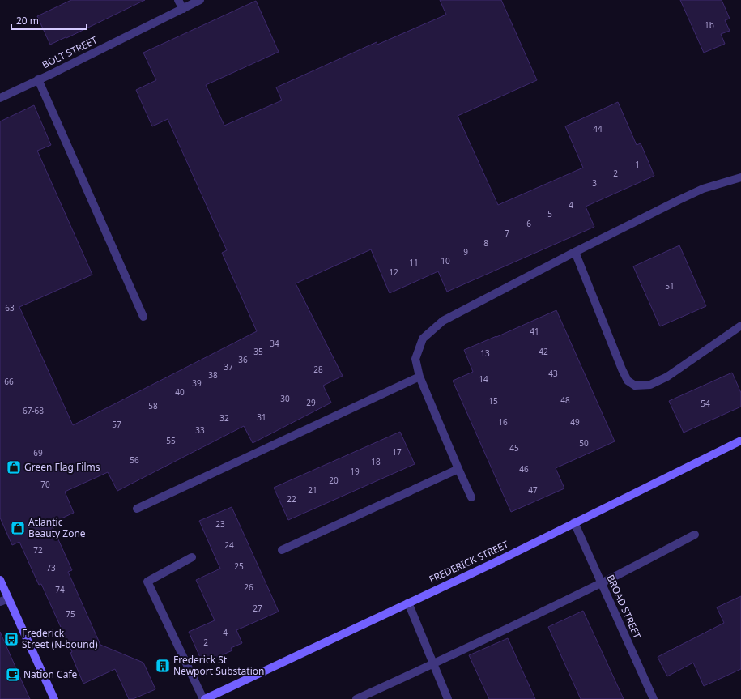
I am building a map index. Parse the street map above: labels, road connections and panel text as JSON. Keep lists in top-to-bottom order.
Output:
{
  "streets": {
    "street": ["BOLT STREET", "FREDERICK STREET", "BROAD STREET"]
  },
  "crossings": [
    ["FREDERICK STREET", "BROAD STREET"]
  ],
  "places": {
    "shop": ["Green Flag Films", "Atlantic Beauty Zone"],
    "bus stop": ["Frederick Street (N-bound)"],
    "building": ["Frederick St Newport Substation"],
    "cafe": ["Nation Cafe"]
  },
  "house_numbers": [
    "1b",
    "44",
    "1",
    "2",
    "3",
    "4",
    "5",
    "6",
    "7",
    "8",
    "9",
    "10",
    "11",
    "12",
    "51",
    "63",
    "41",
    "34",
    "35",
    "42",
    "13",
    "36",
    "37",
    "28",
    "43",
    "38",
    "14",
    "66",
    "39",
    "40",
    "30",
    "48",
    "15",
    "29",
    "54",
    "58",
    "67-68",
    "31",
    "32",
    "16",
    "49",
    "57",
    "33",
    "55",
    "50",
    "45",
    "17",
    "69",
    "56",
    "18",
    "46",
    "19",
    "20",
    "70",
    "21",
    "47",
    "22",
    "23",
    "24",
    "72",
    "25",
    "73",
    "26",
    "74",
    "27",
    "75",
    "4",
    "2"
  ],
  "scale_bar": "20 m"
}
